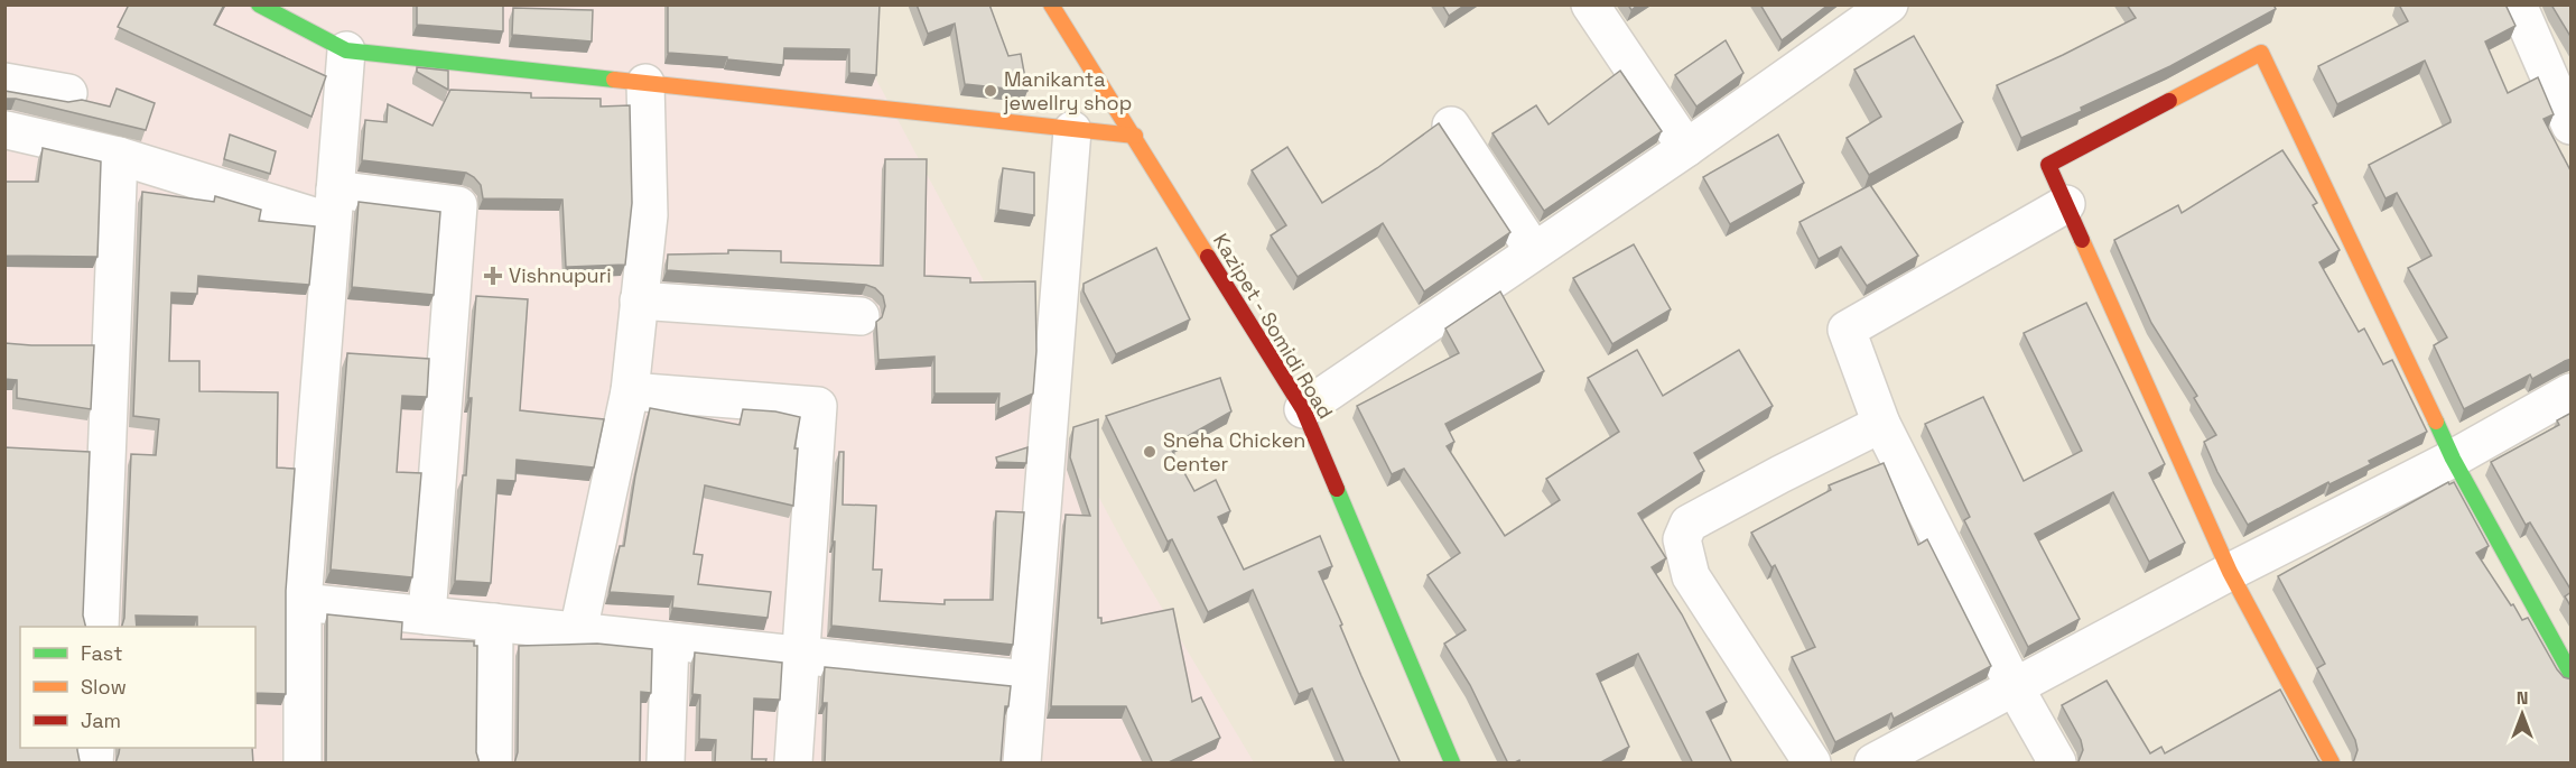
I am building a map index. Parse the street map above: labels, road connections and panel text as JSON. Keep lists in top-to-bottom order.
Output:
{
  "streets": {
    "street": ["Kazipet - Somidi Road"]
  },
  "places": {
    "other": ["Manikanta jewellry shop", "Sneha Chicken Center"],
    "health": ["Vishnupuri"]
  },
  "legend": ["Fast", "Slow", "Jam"],
  "north": "top"
}
